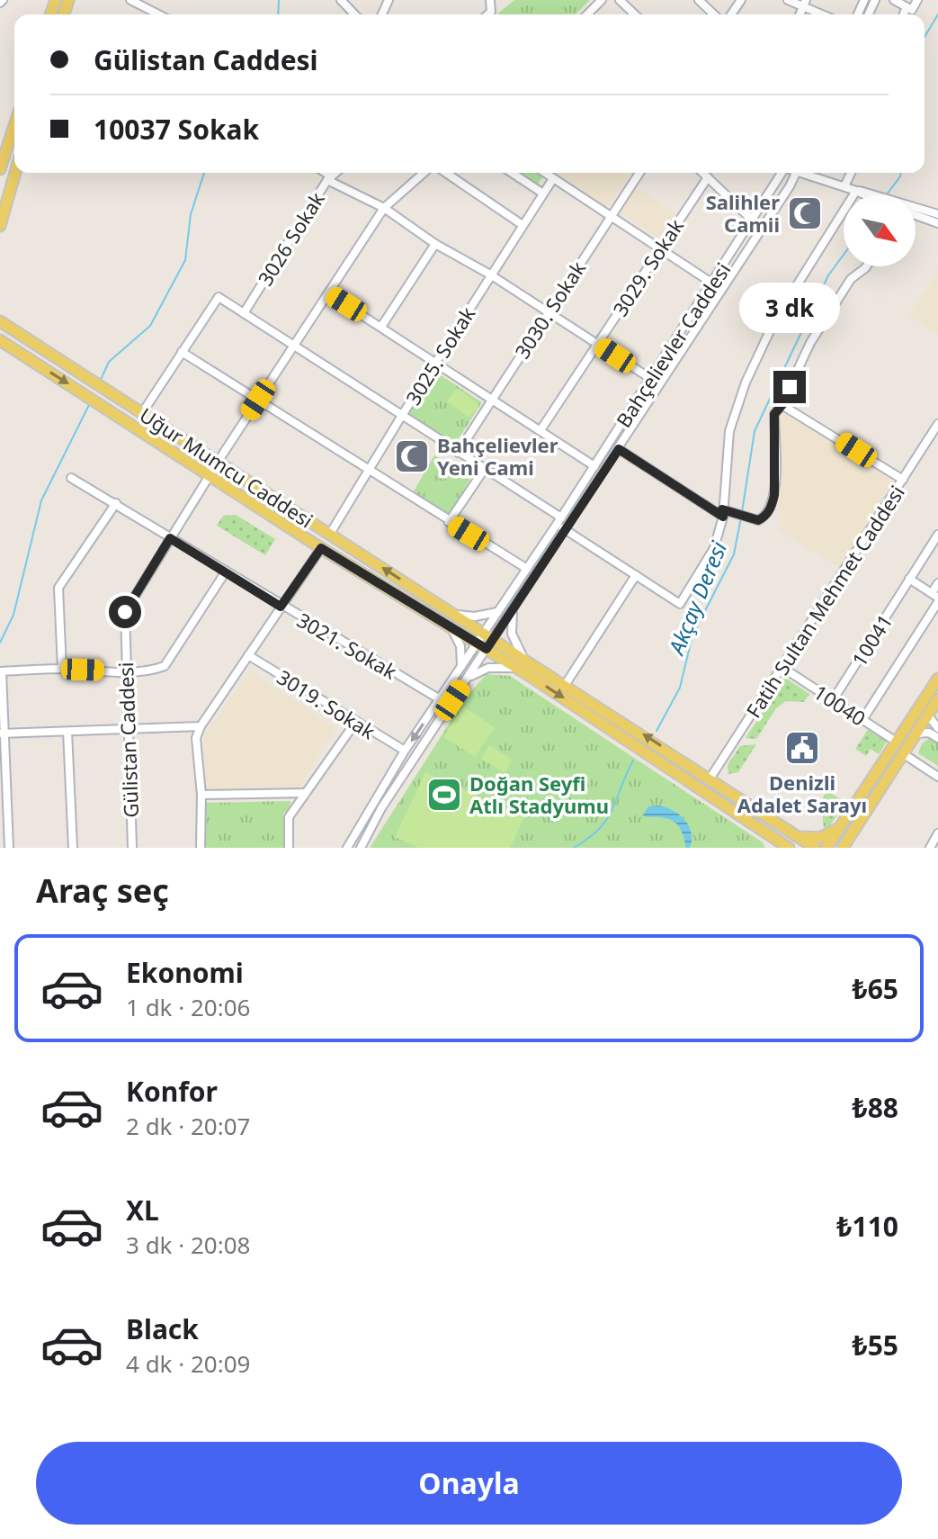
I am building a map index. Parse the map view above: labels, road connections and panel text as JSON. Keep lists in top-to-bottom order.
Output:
{
  "streets": {
    "main road": ["Uğur Mumcu Caddesi"],
    "street": [
      "3026 Sokak",
      "3029. Sokak",
      "3030. Sokak",
      "Bahçelievler Caddesi",
      "3025. Sokak",
      "Fatih Sultan Mehmet Caddesi",
      "10041",
      "3021. Sokak",
      "3019. Sokak",
      "10040",
      "Gülistan Caddesi"
    ]
  },
  "crossings": [
    ["Bahçelievler Caddesi", "Uğur Mumcu Caddesi"],
    ["Bahçelievler Caddesi", "3021. Sokak"],
    ["Bahçelievler Caddesi", "3019. Sokak"],
    ["3025. Sokak", "Uğur Mumcu Caddesi"],
    ["Uğur Mumcu Caddesi", "Fatih Sultan Mehmet Caddesi"],
    ["Uğur Mumcu Caddesi", "Gülistan Caddesi"],
    ["Fatih Sultan Mehmet Caddesi", "10040"],
    ["10041", "10040"],
    ["3021. Sokak", "Gülistan Caddesi"]
  ],
  "water": ["Akçay Deresi"],
  "places": {
    "mosque": ["Salihler Camii", "Bahçelievler Yeni Cami"],
    "public building": ["Denizli Adalet Sarayı"],
    "sports": ["Doğan Seyfi Atlı Stadyumu"]
  },
  "north": "bottom right",
  "page": {
    "banner": ["Gülistan Caddesi", "10037 Sokak"],
    "bubble": "3 dk",
    "heading": "Araç seç",
    "list": [
      {
        "name": "Ekonomi",
        "note": "1 dk · 20:06",
        "value": "₺65"
      },
      {
        "name": "Konfor",
        "note": "2 dk · 20:07",
        "value": "₺88"
      },
      {
        "name": "XL",
        "note": "3 dk · 20:08",
        "value": "₺110"
      },
      {
        "name": "Black",
        "note": "4 dk · 20:09",
        "value": "₺55"
      }
    ],
    "buttons": "Onayla"
  }
}
